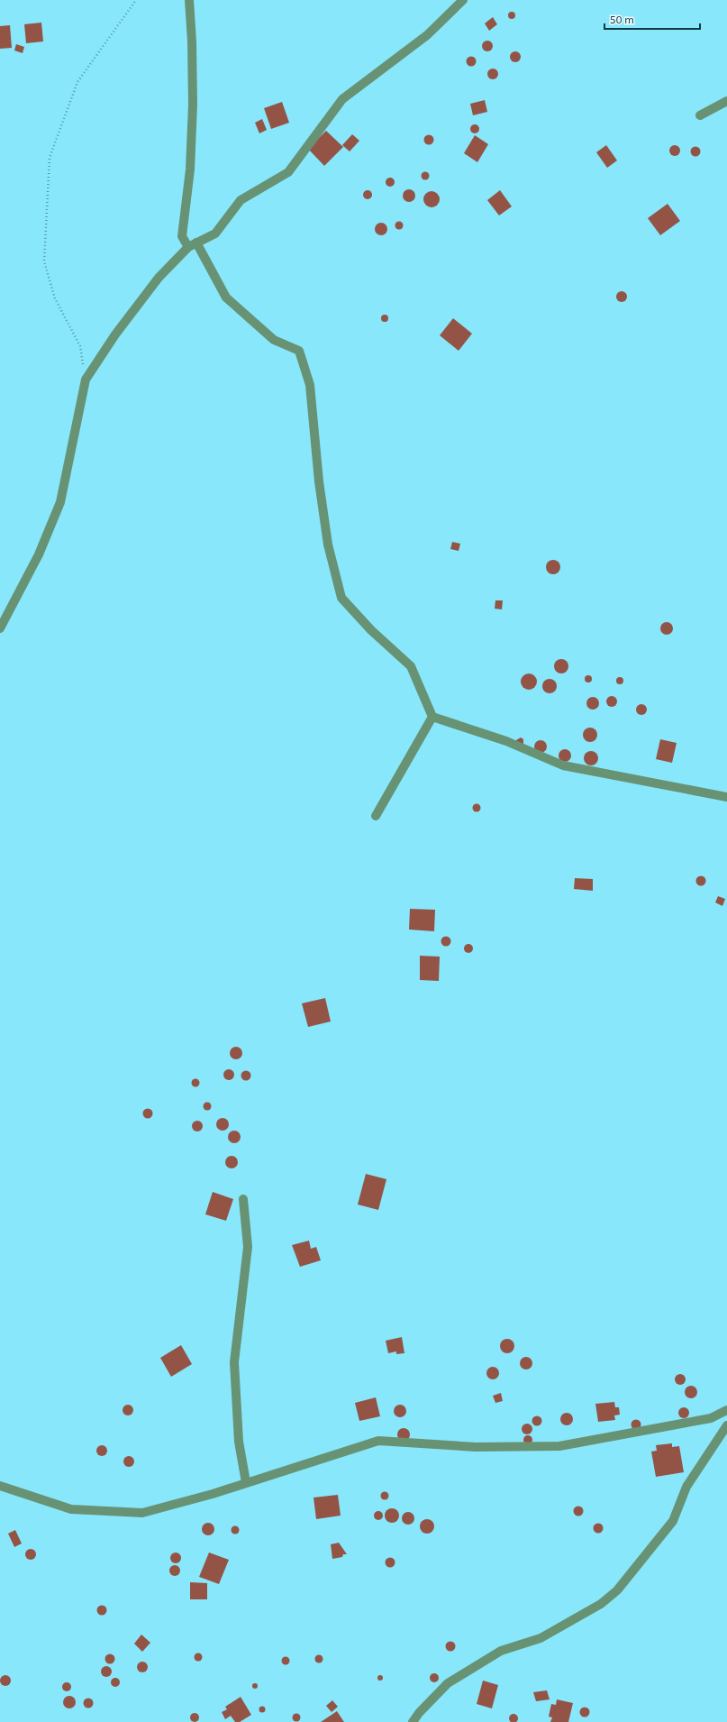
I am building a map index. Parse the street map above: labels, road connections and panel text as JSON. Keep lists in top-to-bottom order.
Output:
{
  "scale_bar": "50 m"
}
